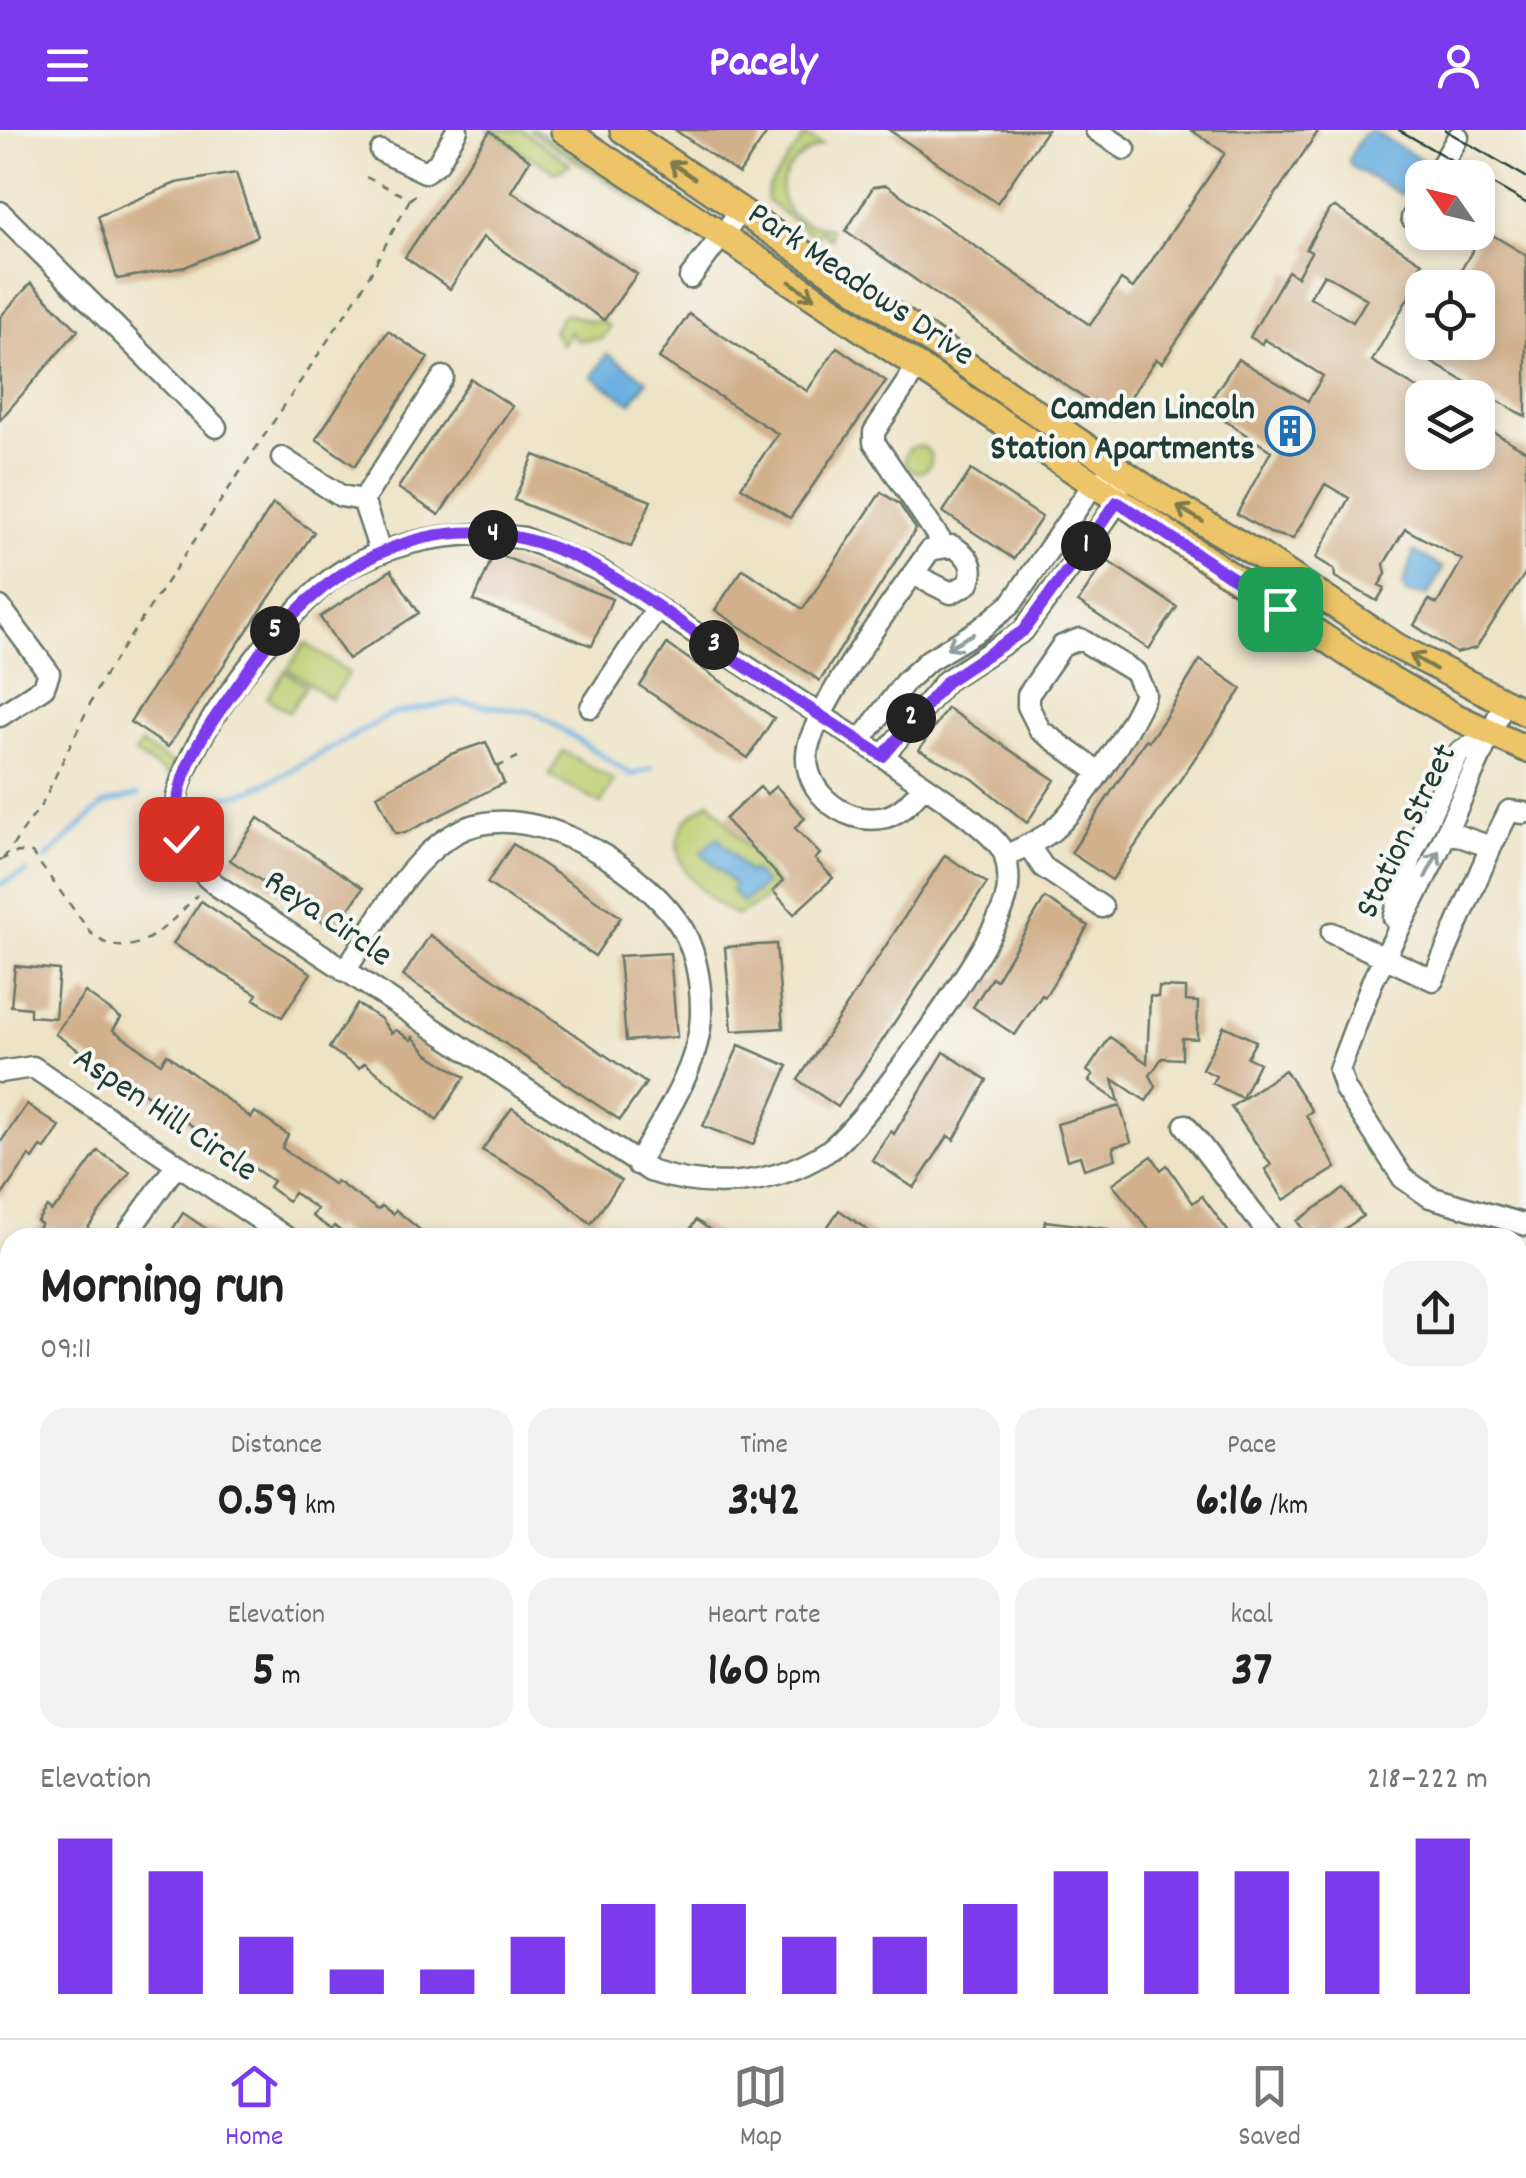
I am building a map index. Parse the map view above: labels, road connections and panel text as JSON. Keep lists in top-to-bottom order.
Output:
{
  "streets": {
    "main road": ["Park Meadows Drive"],
    "street": ["Station Street", "Reya Circle", "Aspen Hill Circle"]
  },
  "crossings": [
    ["Park Meadows Drive", "Station Street"]
  ],
  "places": {
    "building": ["Camden Lincoln Station Apartments"]
  },
  "north": "top left",
  "page": {
    "header": "Pacely",
    "pins": [
      "4",
      "1",
      "5",
      "3",
      "2"
    ],
    "heading": ["Morning run", "09:11"],
    "stats": [
      ["Distance", "0.59 km"],
      ["Time", "3:42"],
      ["Pace", "6:16 /km"],
      ["Elevation", "5 m"],
      ["Heart rate", "160 bpm"],
      ["kcal", "37"]
    ],
    "chart": ["Elevation", "218–222 m"],
    "tabs": ["Home", "Map", "Saved"]
  }
}
